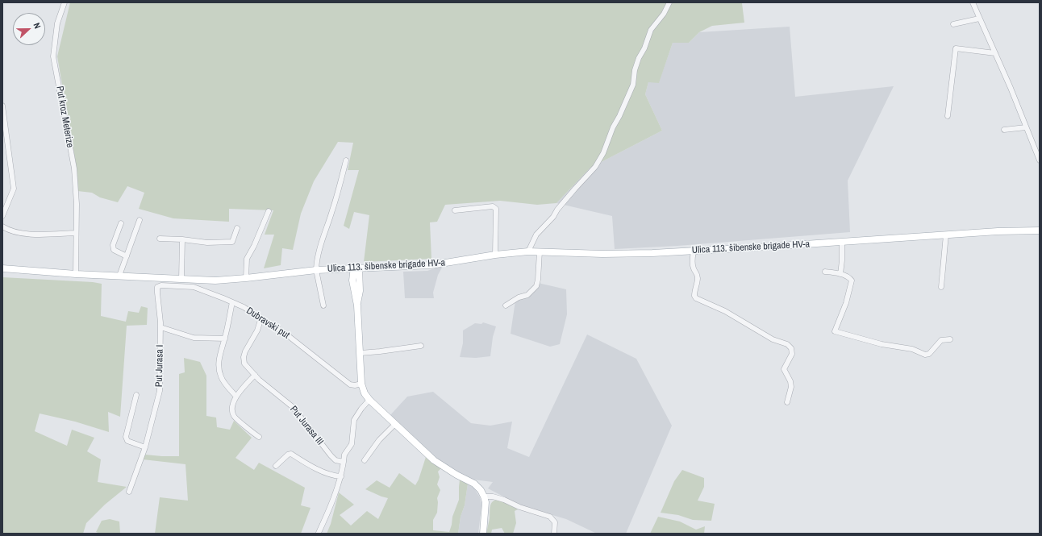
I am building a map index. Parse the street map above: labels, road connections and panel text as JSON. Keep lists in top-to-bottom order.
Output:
{
  "streets": {
    "main road": ["Ulica 113. šibenske brigade HV-a"],
    "street": [
      "Put kroz Meterize",
      "Dubravski put",
      "Put Jurasa I",
      "Put Jurasa III"
    ]
  },
  "crossings": [
    ["Put kroz Meterize", "Ulica 113. šibenske brigade HV-a"],
    ["Dubravski put", "Put Jurasa I"],
    ["Dubravski put", "Put Jurasa III"]
  ],
  "north": "right"
}
